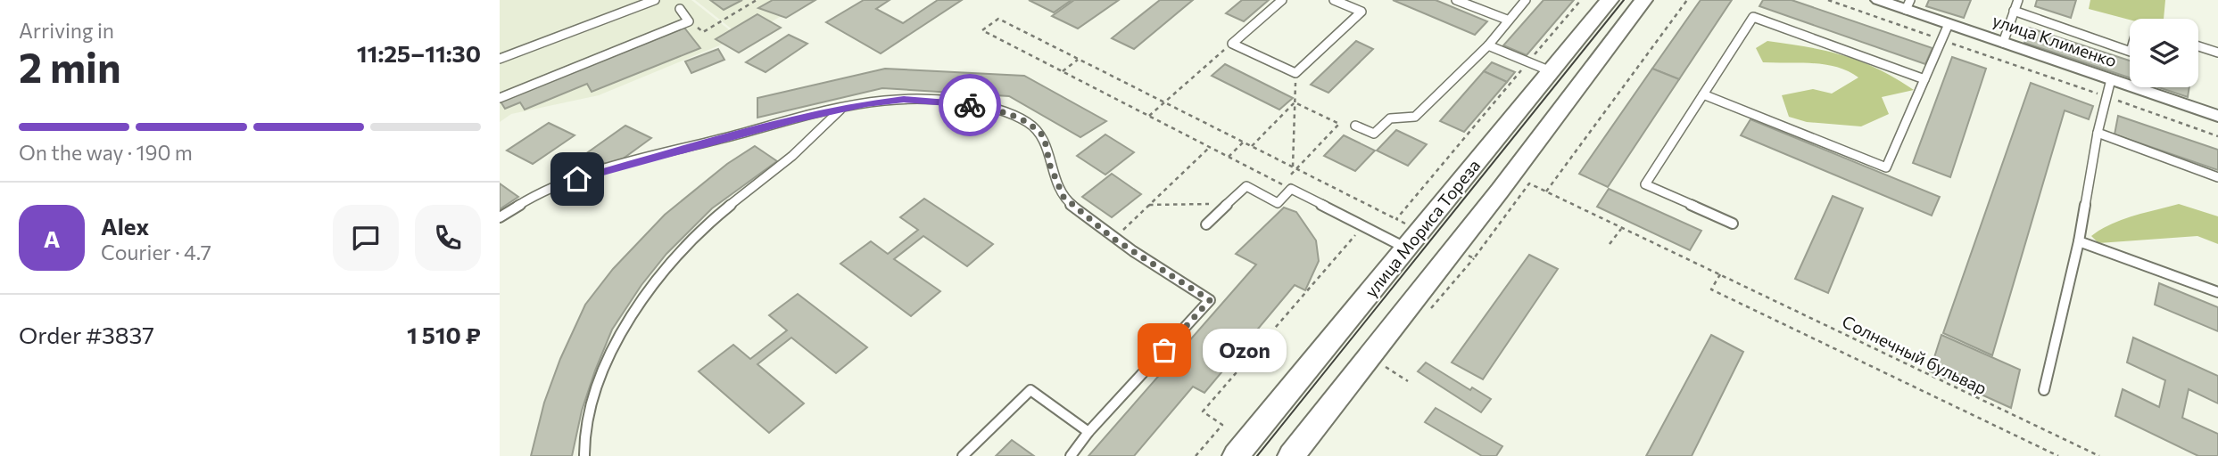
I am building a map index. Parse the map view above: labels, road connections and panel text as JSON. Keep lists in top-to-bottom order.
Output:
{
  "streets": {
    "street": ["улица Клименко", "улица Мориса Тореза"],
    "path": ["Солнечный бульвар"]
  },
  "places": ["Ozon"],
  "page": {
    "heading": ["2 min", "Arriving in", "11:25–11:30"],
    "panel": [
      "Alex",
      "Courier · 4.7",
      "Order #3837",
      "1 510 ₽"
    ],
    "bar": "On the way · 190 m",
    "round": "A",
    "bubble": "Ozon"
  }
}
